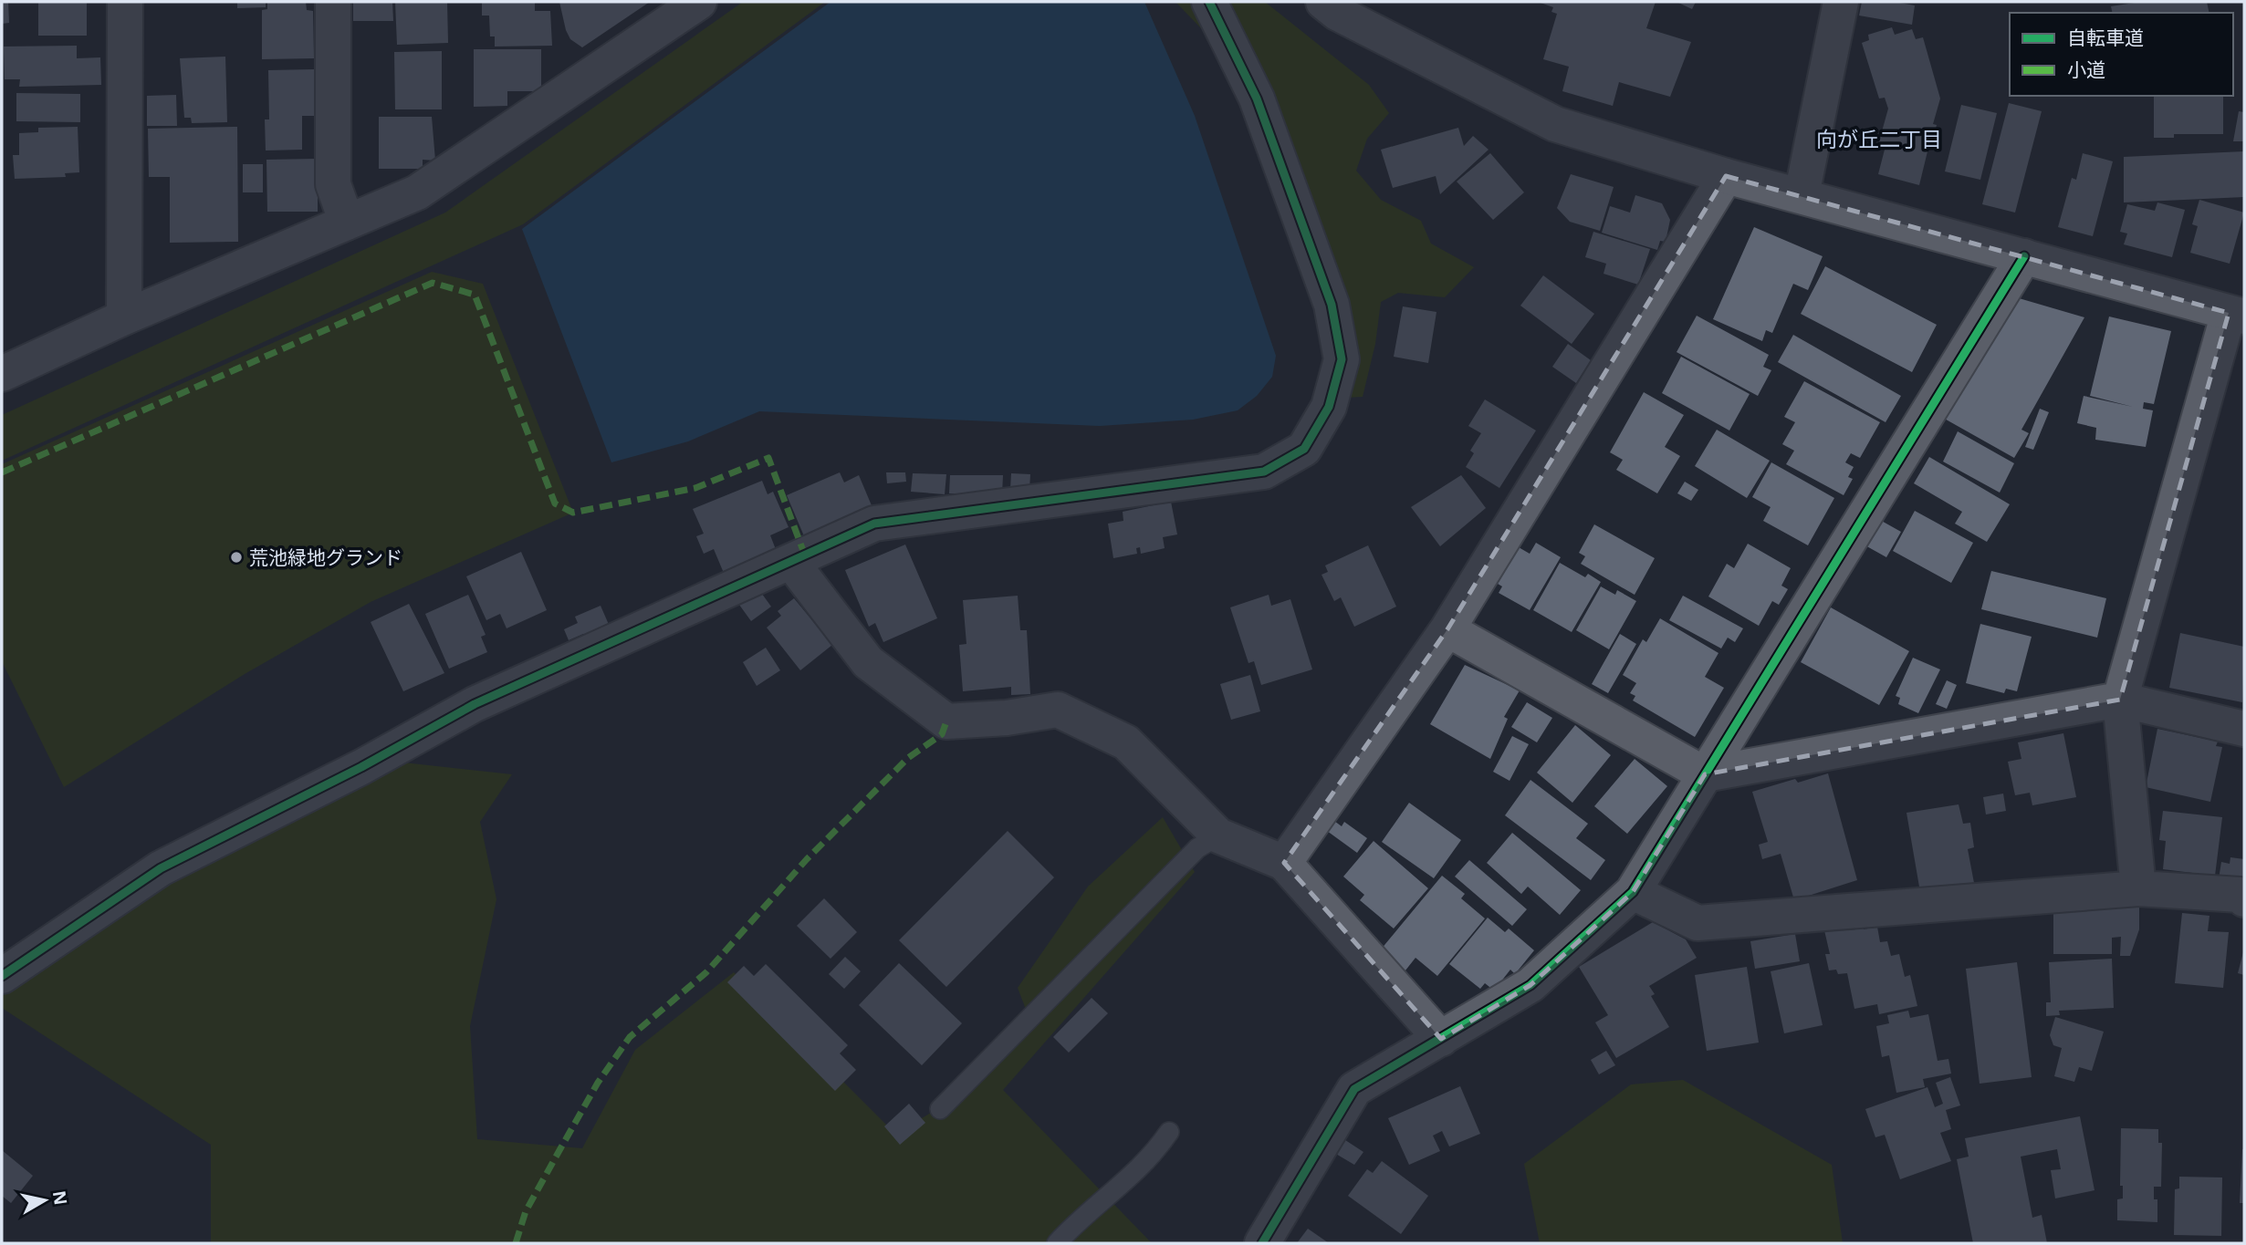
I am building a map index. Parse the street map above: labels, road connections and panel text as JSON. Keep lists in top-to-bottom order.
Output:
{
  "districts": ["向が丘二丁目"],
  "places": ["荒池緑地グランド"],
  "legend": ["自転車道", "小道"],
  "north": "right"
}
